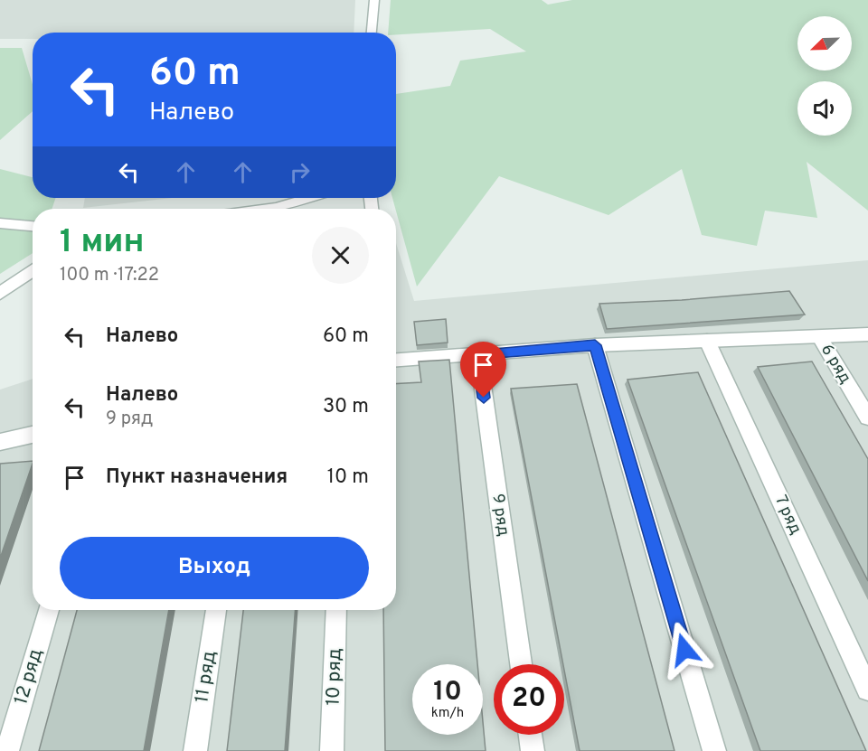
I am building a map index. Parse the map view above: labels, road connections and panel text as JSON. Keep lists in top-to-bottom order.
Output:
{
  "streets": {
    "street": [
      "6 ряд",
      "9 ряд",
      "7 ряд",
      "12 ряд",
      "11 ряд",
      "10 ряд"
    ]
  },
  "north": "bottom left",
  "page": {
    "turn": ["60 m", "Налево"],
    "heading": ["1 мин", "100 m · 17:22"],
    "list": [
      {
        "name": "Налево",
        "value": "60 m"
      },
      {
        "name": "Налево",
        "note": "9 ряд",
        "value": "30 m"
      },
      {
        "name": "Пункт назначения",
        "value": "10 m"
      }
    ],
    "buttons": "Выход",
    "speed": "10 km/h",
    "limit": "20"
  }
}
